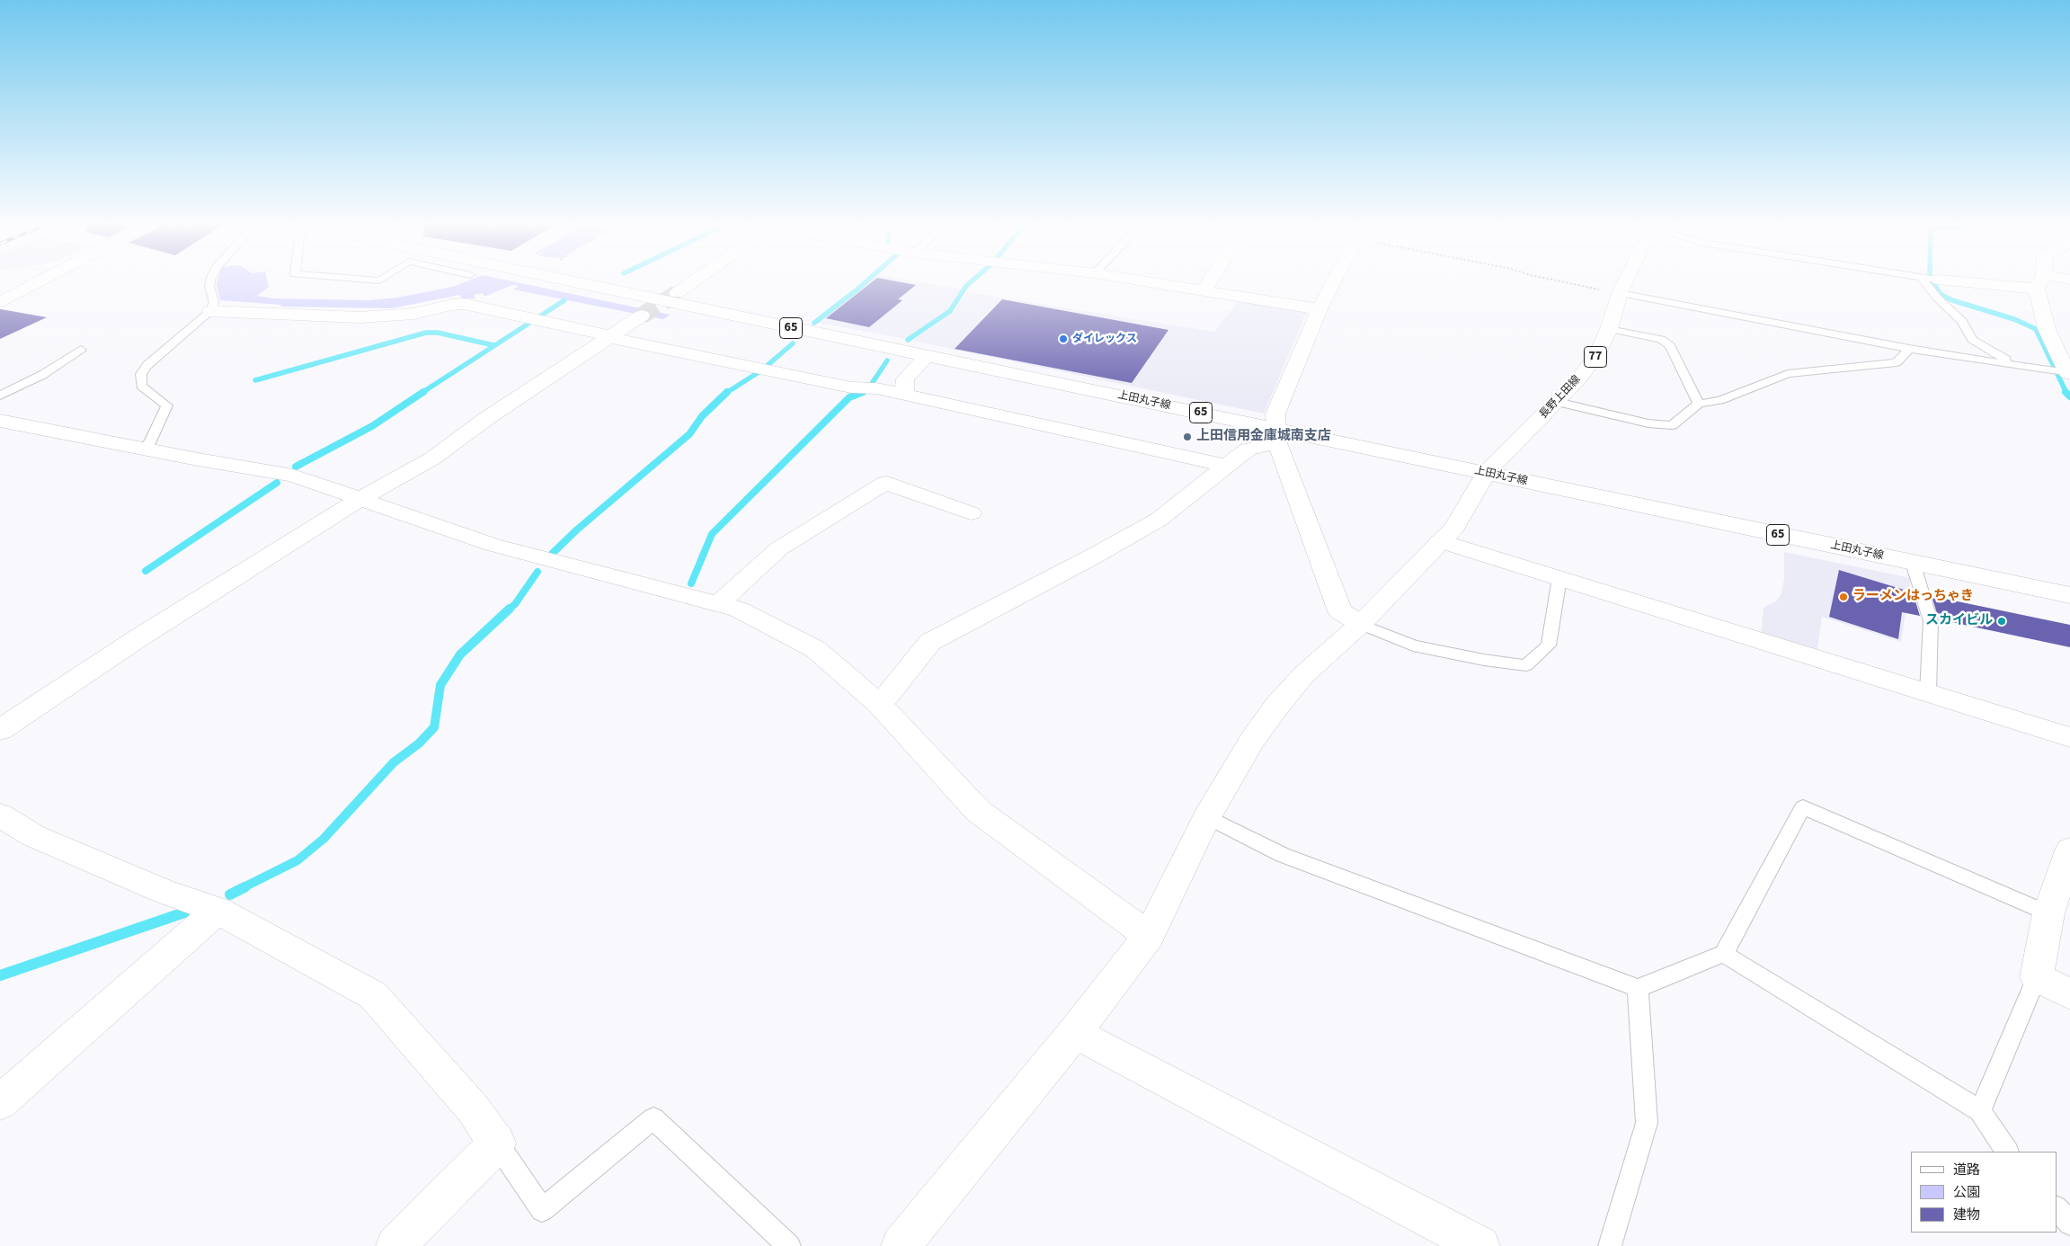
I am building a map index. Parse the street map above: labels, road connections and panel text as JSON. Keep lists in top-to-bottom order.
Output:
{
  "streets": {
    "street": [
      "65",
      "77",
      "長野上田線",
      "上田丸子線"
    ]
  },
  "crossings": [
    ["長野上田線", "上田丸子線"]
  ],
  "places": [
    "ダイレックス",
    "上田信用金庫城南支店",
    "ラーメンはっちゃき",
    "スカイビル"
  ],
  "legend": ["道路", "公園", "建物"]
}
